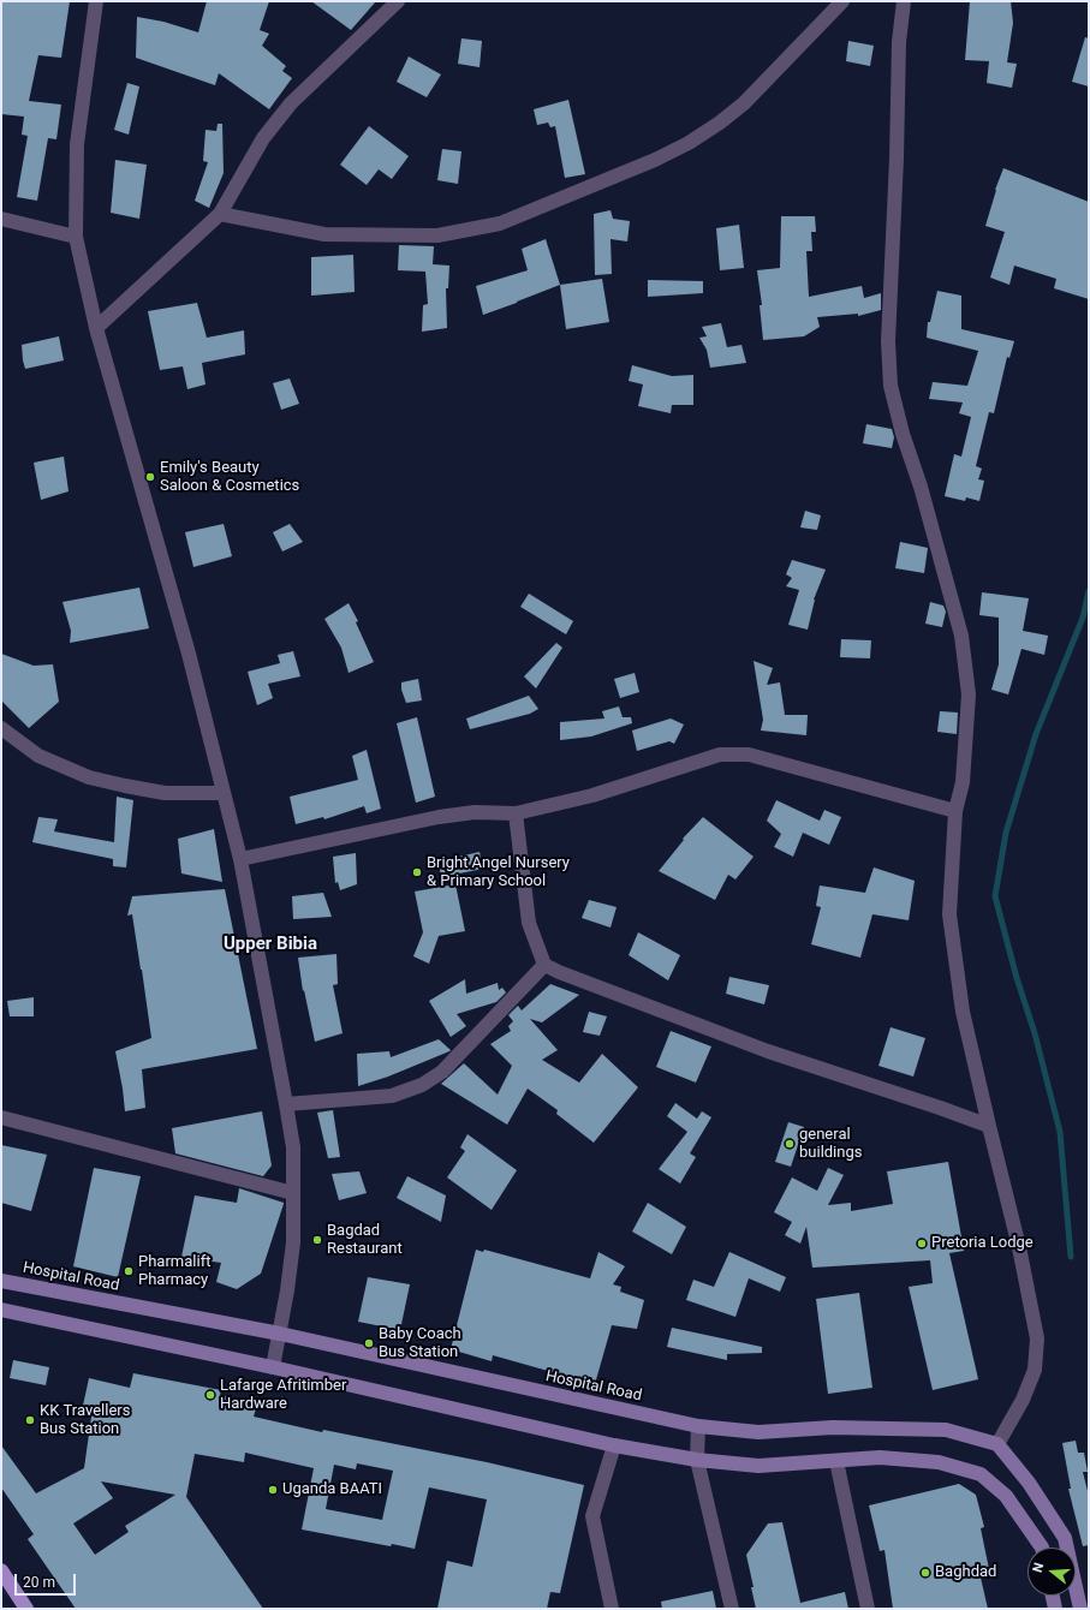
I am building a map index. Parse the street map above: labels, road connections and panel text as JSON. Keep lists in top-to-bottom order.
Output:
{
  "streets": {
    "main road": ["Hospital Road"]
  },
  "districts": ["Upper Bibia"],
  "places": [
    "Emily's Beauty Saloon & Cosmetics",
    "Bright Angel Nursery & Primary School",
    "general buildings",
    "Bagdad Restaurant",
    "Pretoria Lodge",
    "Pharmalift Pharmacy",
    "Baby Coach Bus Station",
    "Lafarge Afritimber Hardware",
    "KK Travellers Bus Station",
    "Uganda BAATI",
    "Baghdad"
  ],
  "scale_bar": "20 m",
  "north": "left"
}
